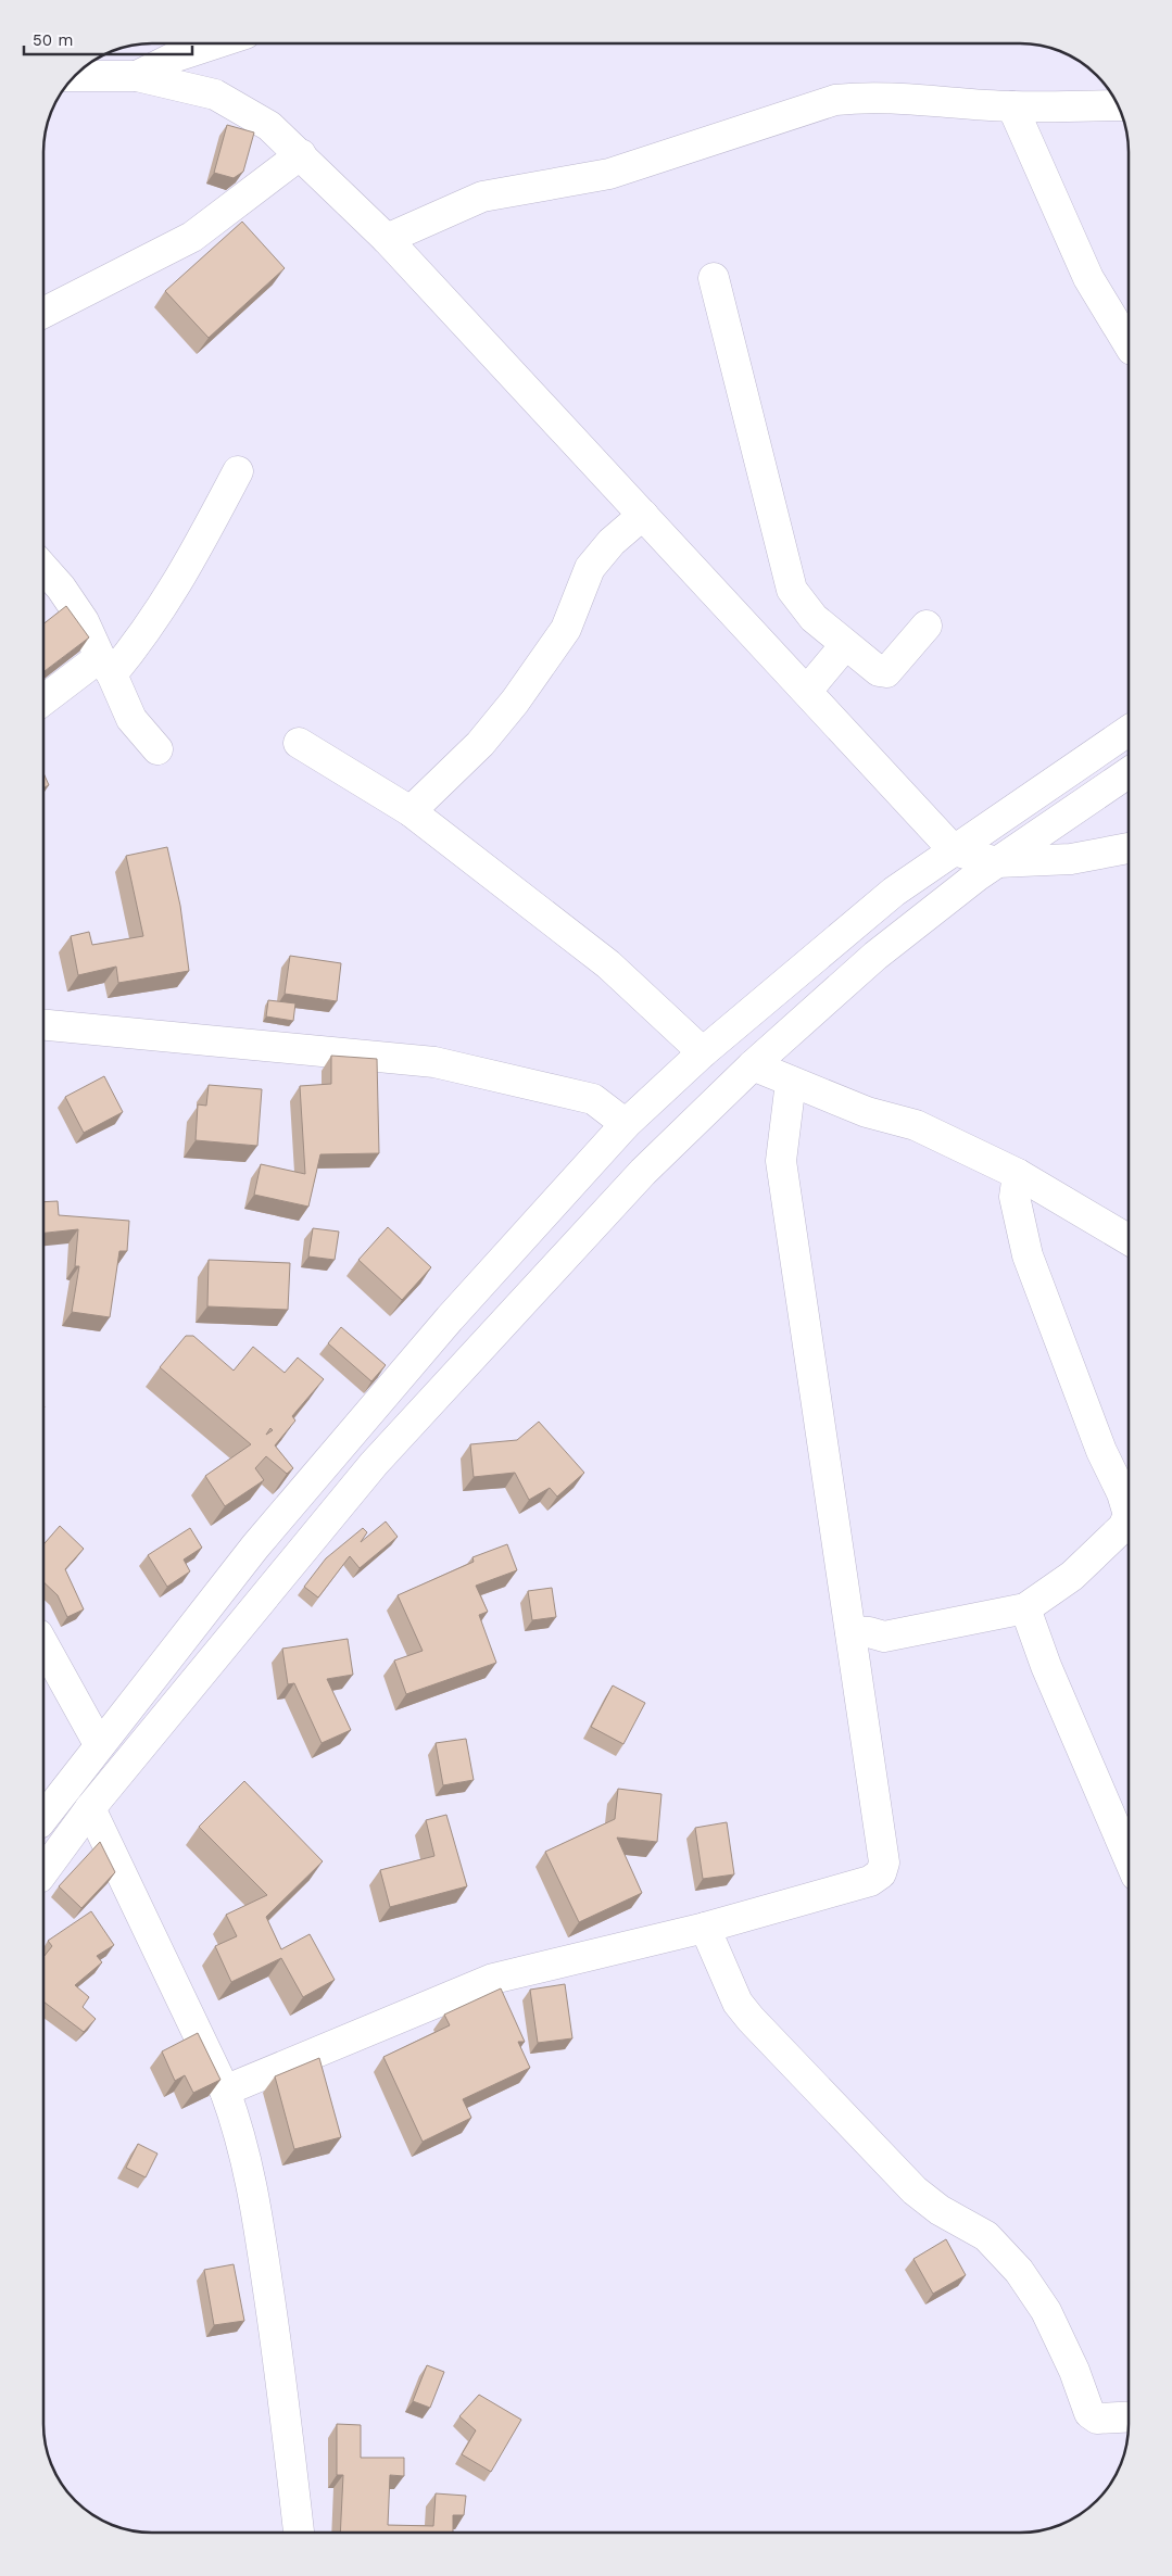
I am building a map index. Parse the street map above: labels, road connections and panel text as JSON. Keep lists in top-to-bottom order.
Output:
{
  "scale_bar": "50 m"
}
